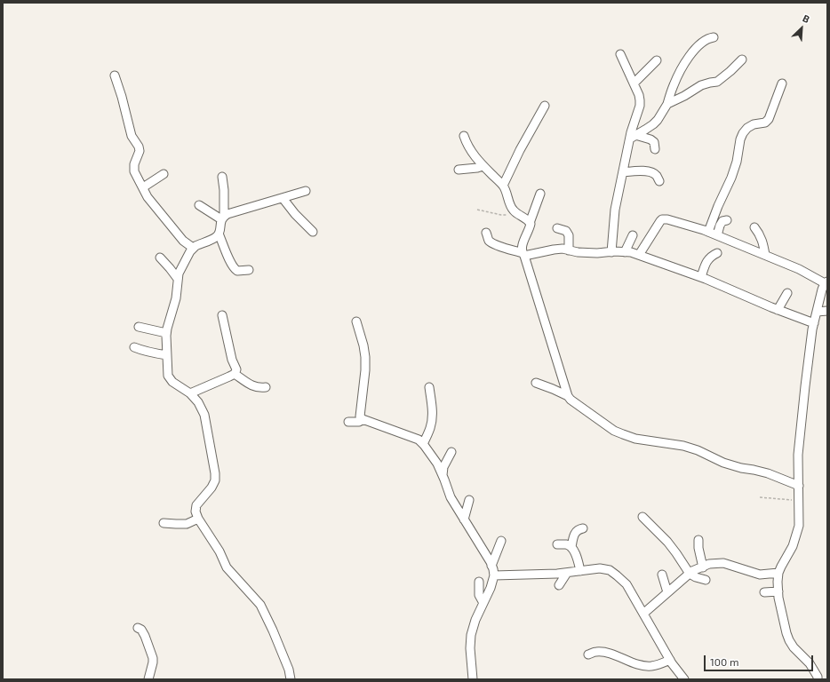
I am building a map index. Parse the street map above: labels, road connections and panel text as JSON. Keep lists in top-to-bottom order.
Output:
{
  "scale_bar": "100 m",
  "north": "top right"
}
